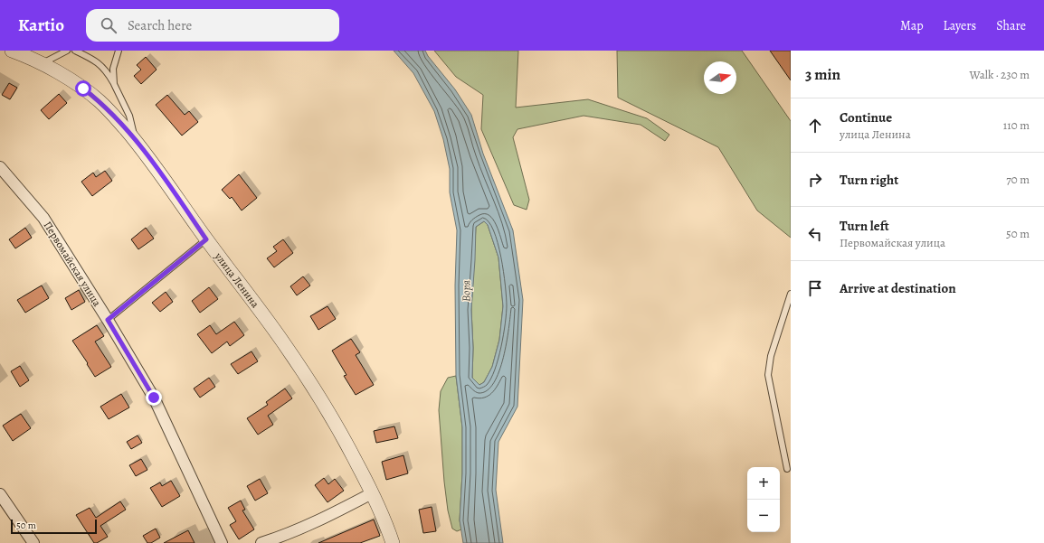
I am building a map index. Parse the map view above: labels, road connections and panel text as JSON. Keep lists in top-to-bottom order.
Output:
{
  "streets": {
    "street": ["Первомайская улица", "улица Ленина"]
  },
  "water": ["Воря"],
  "scale_bar": "50 m",
  "north": "right",
  "page": {
    "header": "Kartio",
    "search": "Search here",
    "nav": ["Map", "Layers", "Share"],
    "heading": ["3 min", "Walk · 230 m"],
    "list": [
      ["Continue", "улица Ленина", "110 m"],
      ["Turn right", "70 m"],
      ["Turn left", "Первомайская улица", "50 m"],
      "Arrive at destination"
    ],
    "map_buttons": ["+", "−"],
    "scale": "50 m"
  }
}
